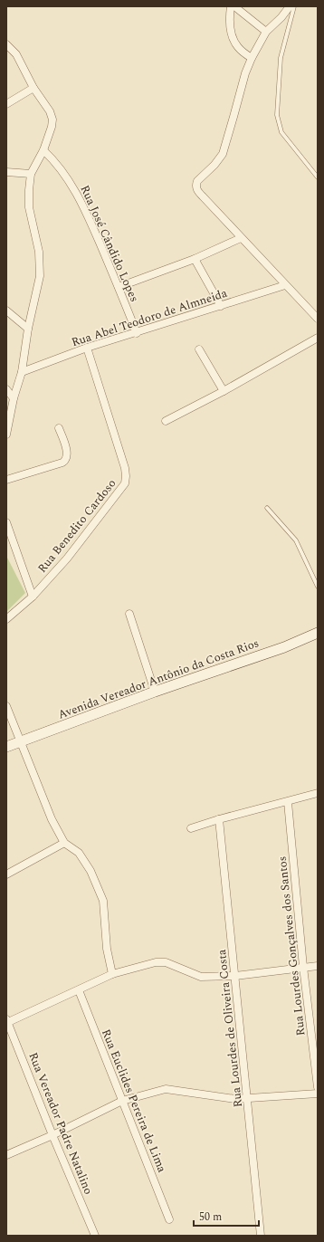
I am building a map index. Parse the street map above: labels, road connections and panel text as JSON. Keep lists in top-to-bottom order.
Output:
{
  "streets": {
    "main road": ["Avenida Vereador Antônio da Costa Rios"],
    "street": [
      "Rua José Cândido Lopes",
      "Rua Abel Teodoro de Almneida",
      "Rua Benedito Cardoso",
      "Rua Lourdes Gonçalves dos Santos",
      "Rua Lourdes de Oliveira Costa",
      "Rua Euclides Pereira de Lima",
      "Rua Vereador Padre Natalino"
    ]
  },
  "crossings": [
    ["Rua José Cândido Lopes", "Rua Abel Teodoro de Almneida"],
    ["Rua Abel Teodoro de Almneida", "Rua Benedito Cardoso"]
  ],
  "scale_bar": "50 m"
}
